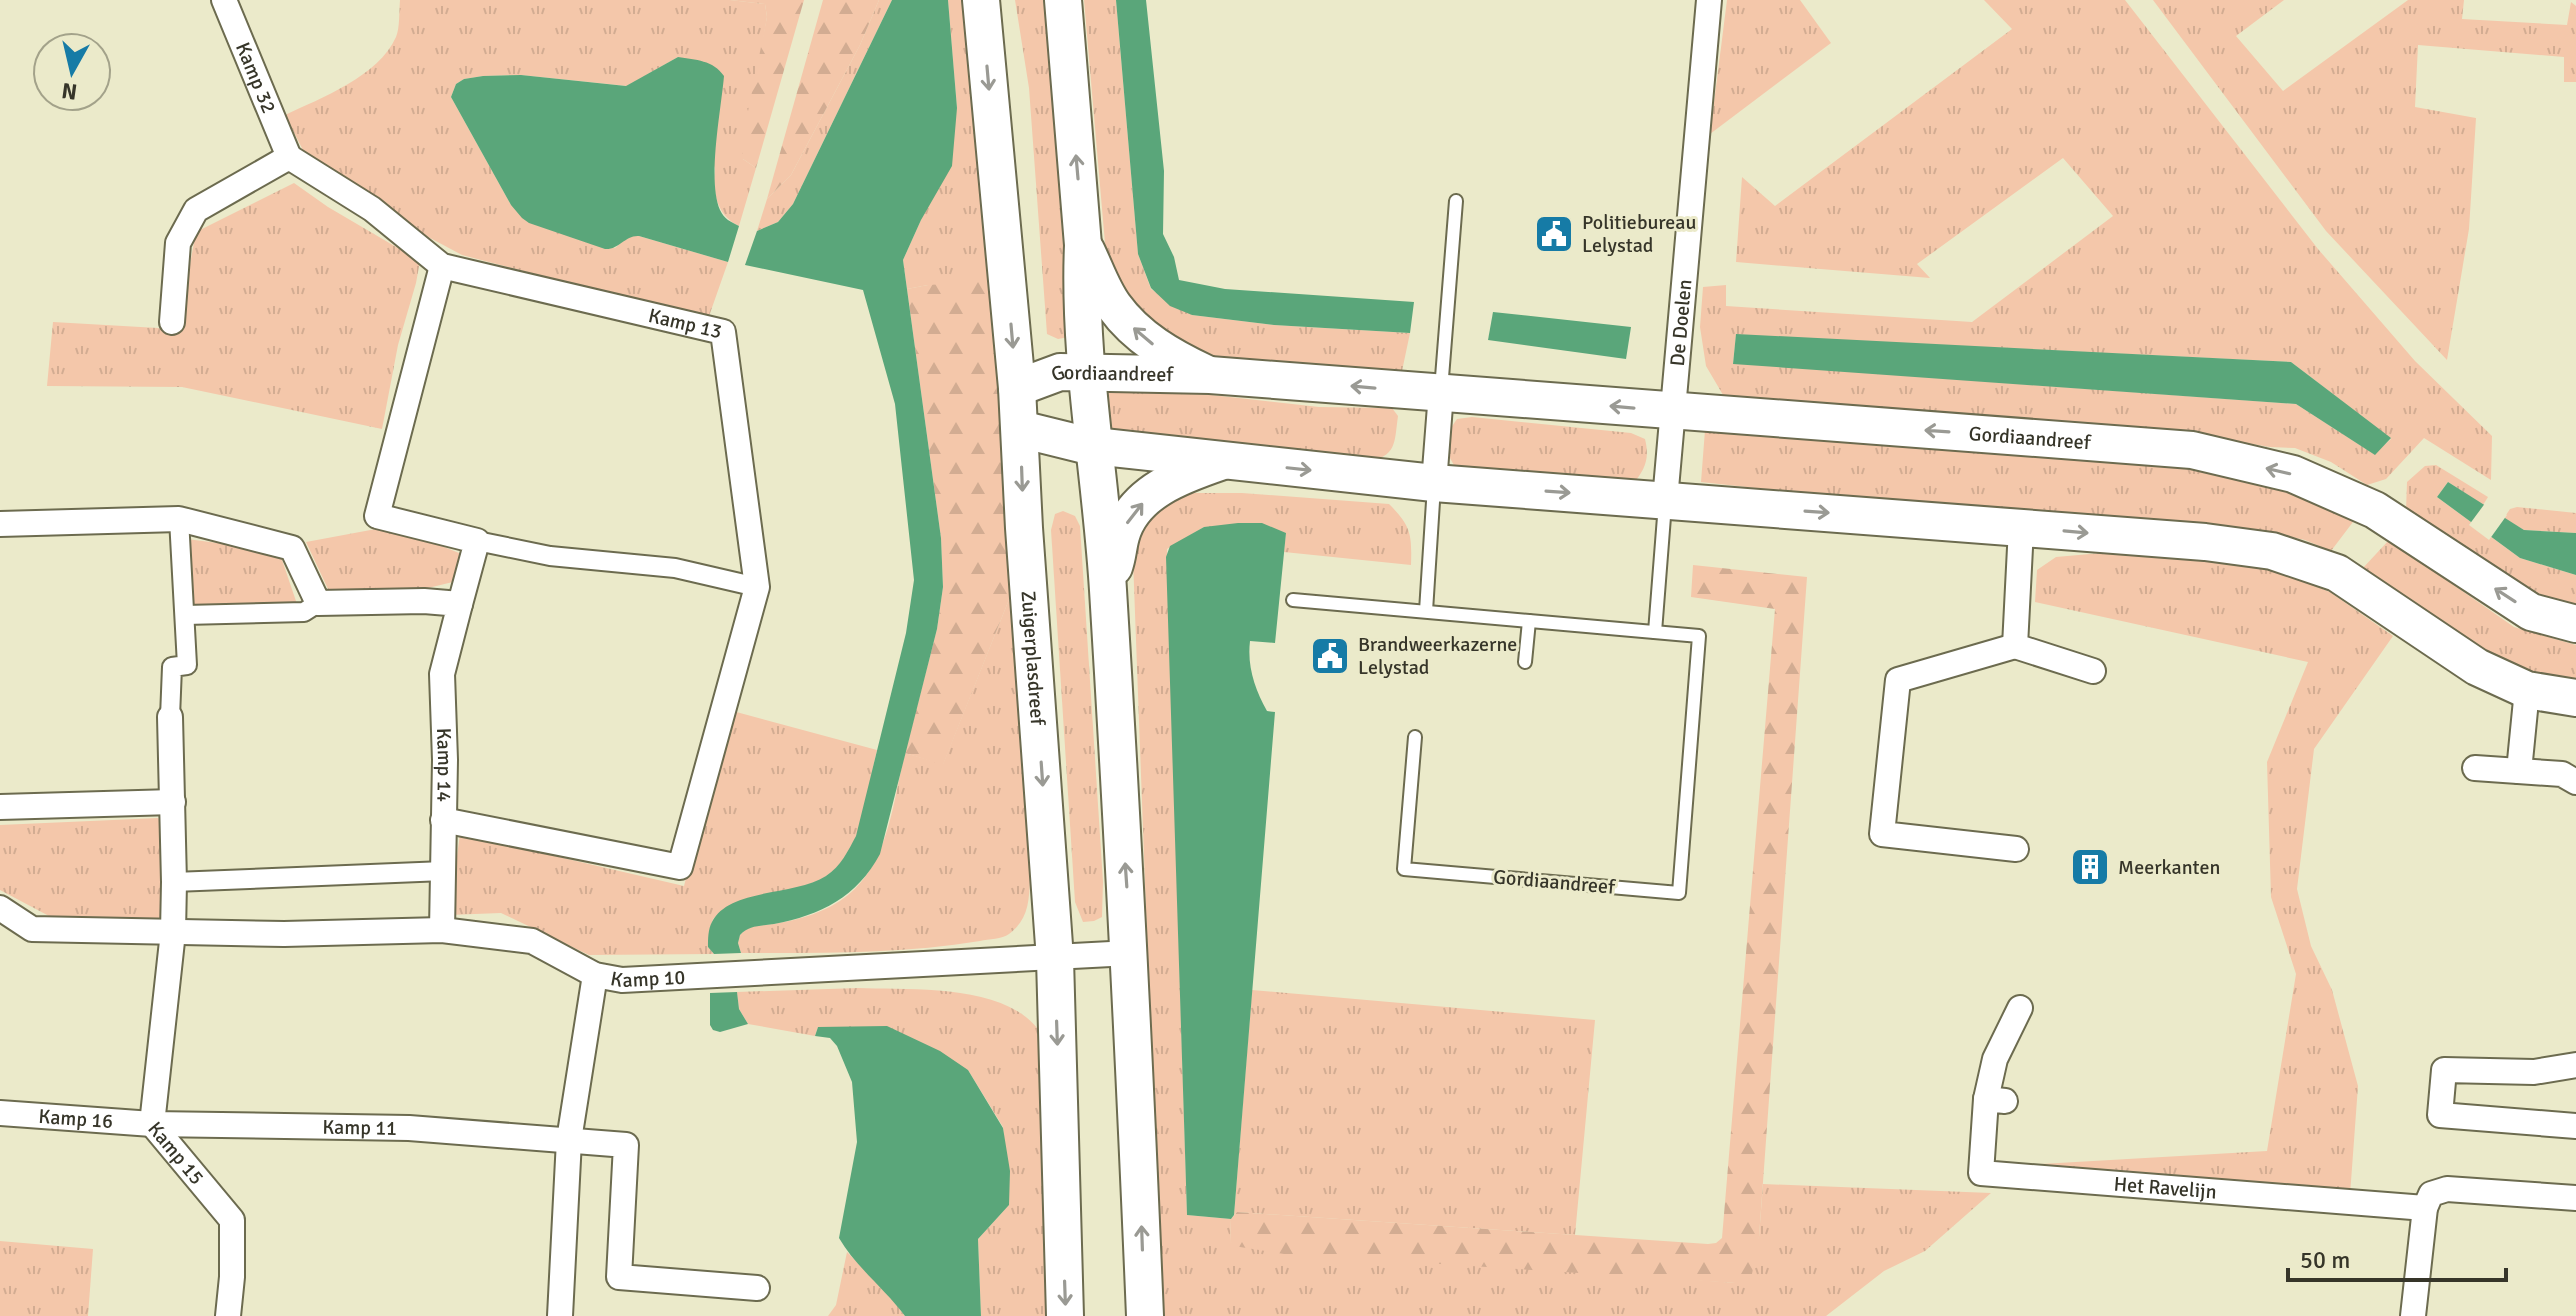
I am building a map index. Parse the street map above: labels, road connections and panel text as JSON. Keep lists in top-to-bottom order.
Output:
{
  "streets": {
    "main road": ["Gordiaandreef", "Zuigerplasdreef"],
    "street": [
      "Kamp 32",
      "De Doelen",
      "Kamp 13",
      "Kamp 14",
      "Kamp 10",
      "Kamp 16",
      "Kamp 11",
      "Kamp 15",
      "Het Ravelijn"
    ]
  },
  "crossings": [
    ["Kamp 32", "Kamp 13"],
    ["De Doelen", "Gordiaandreef"],
    ["Kamp 13", "Kamp 14"],
    ["Gordiaandreef", "Zuigerplasdreef"],
    ["Zuigerplasdreef", "Kamp 10"],
    ["Kamp 14", "Kamp 10"],
    ["Kamp 10", "Kamp 15"],
    ["Kamp 16", "Kamp 11"],
    ["Kamp 16", "Kamp 15"],
    ["Kamp 11", "Kamp 15"]
  ],
  "places": {
    "public building": ["Politiebureau Lelystad", "Brandweerkazerne Lelystad"],
    "building": ["Meerkanten"]
  },
  "scale_bar": "50 m",
  "north": "bottom"
}
